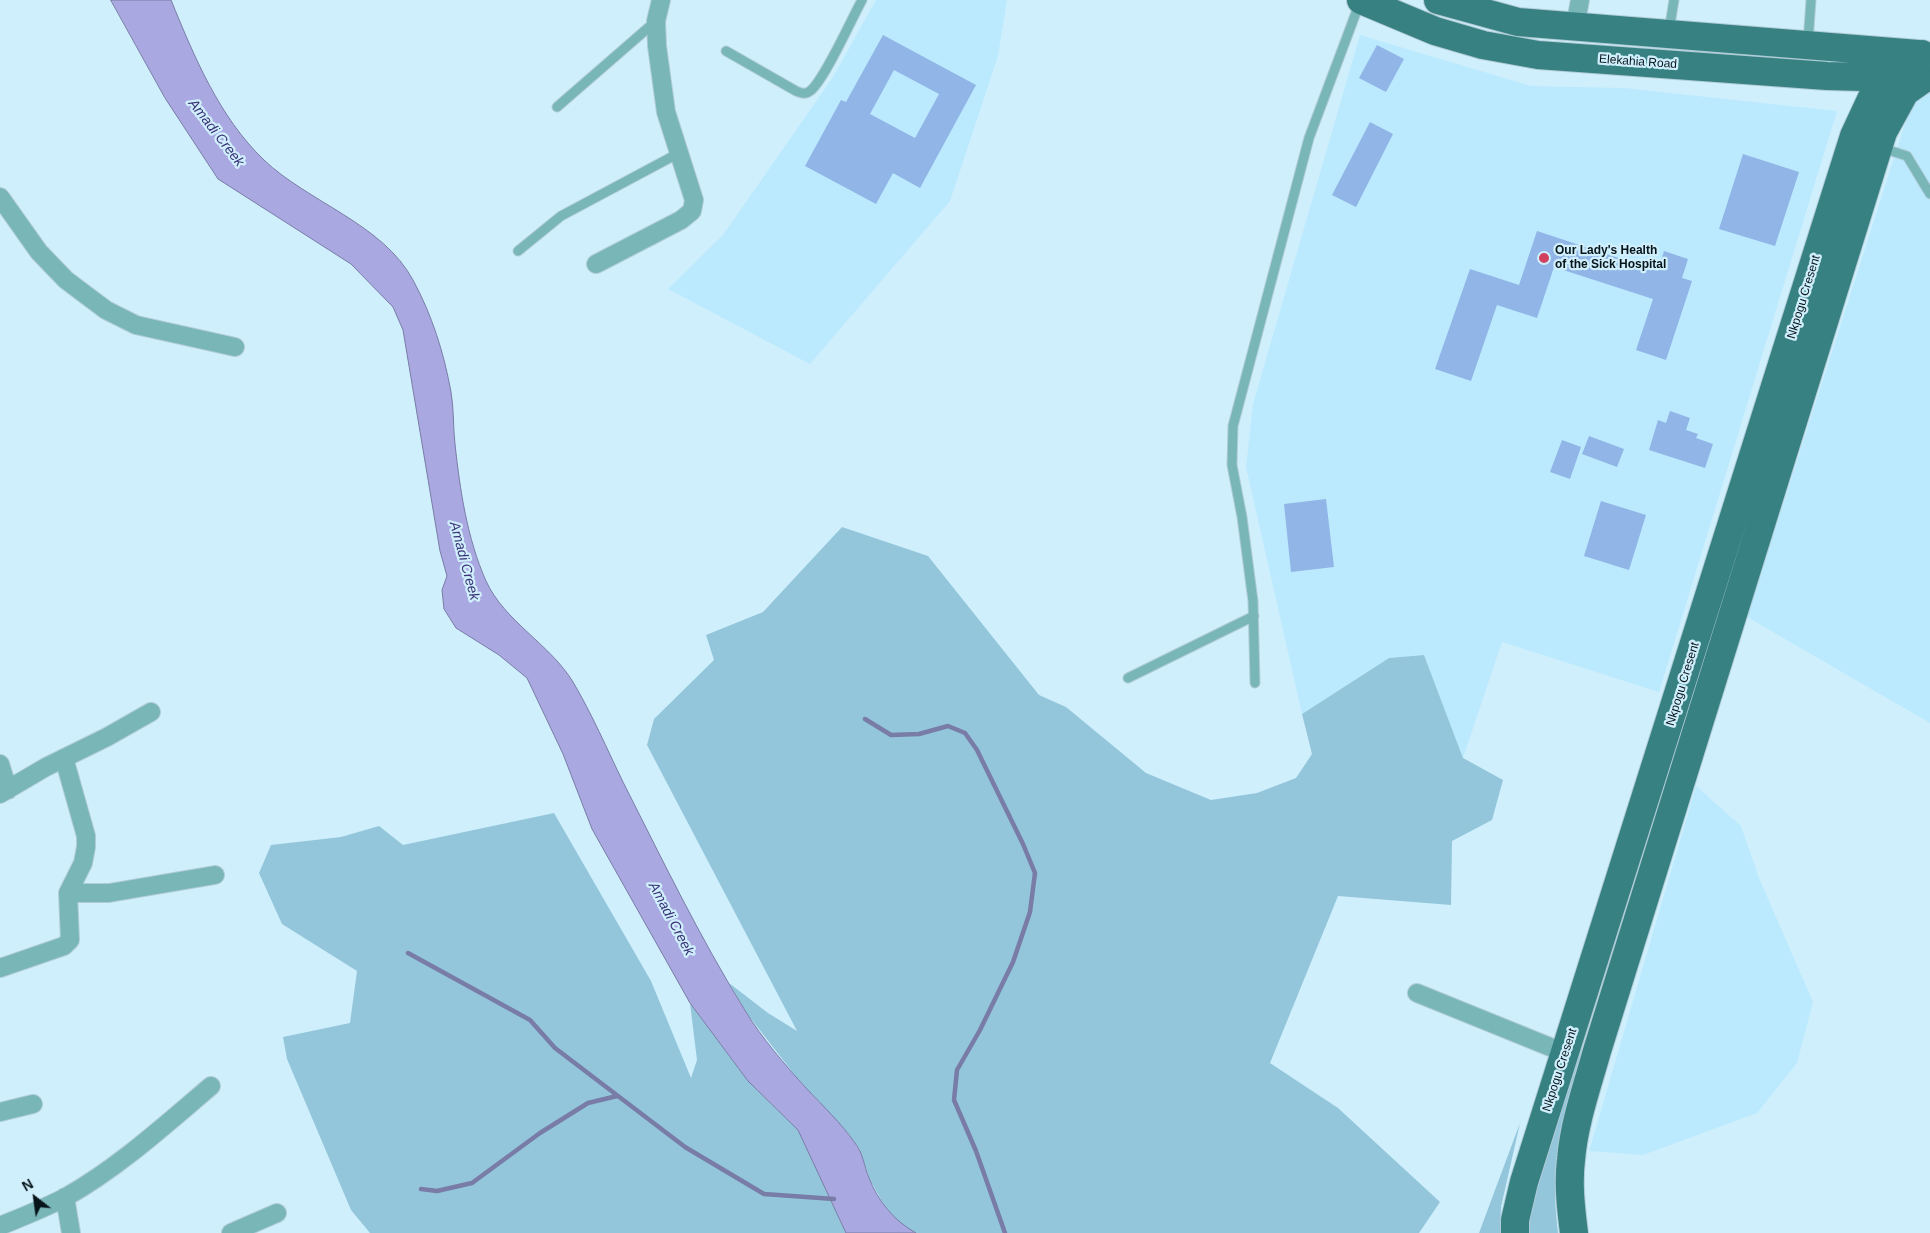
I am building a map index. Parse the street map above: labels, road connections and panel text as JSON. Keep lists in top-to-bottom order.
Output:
{
  "streets": {
    "main road": ["Elekahia Road", "Nkpogu Cresent"]
  },
  "crossings": [
    ["Elekahia Road", "Nkpogu Cresent"]
  ],
  "water": ["Amadi Creek"],
  "places": ["Our Lady's Health of the Sick Hospital"],
  "north": "top left"
}
